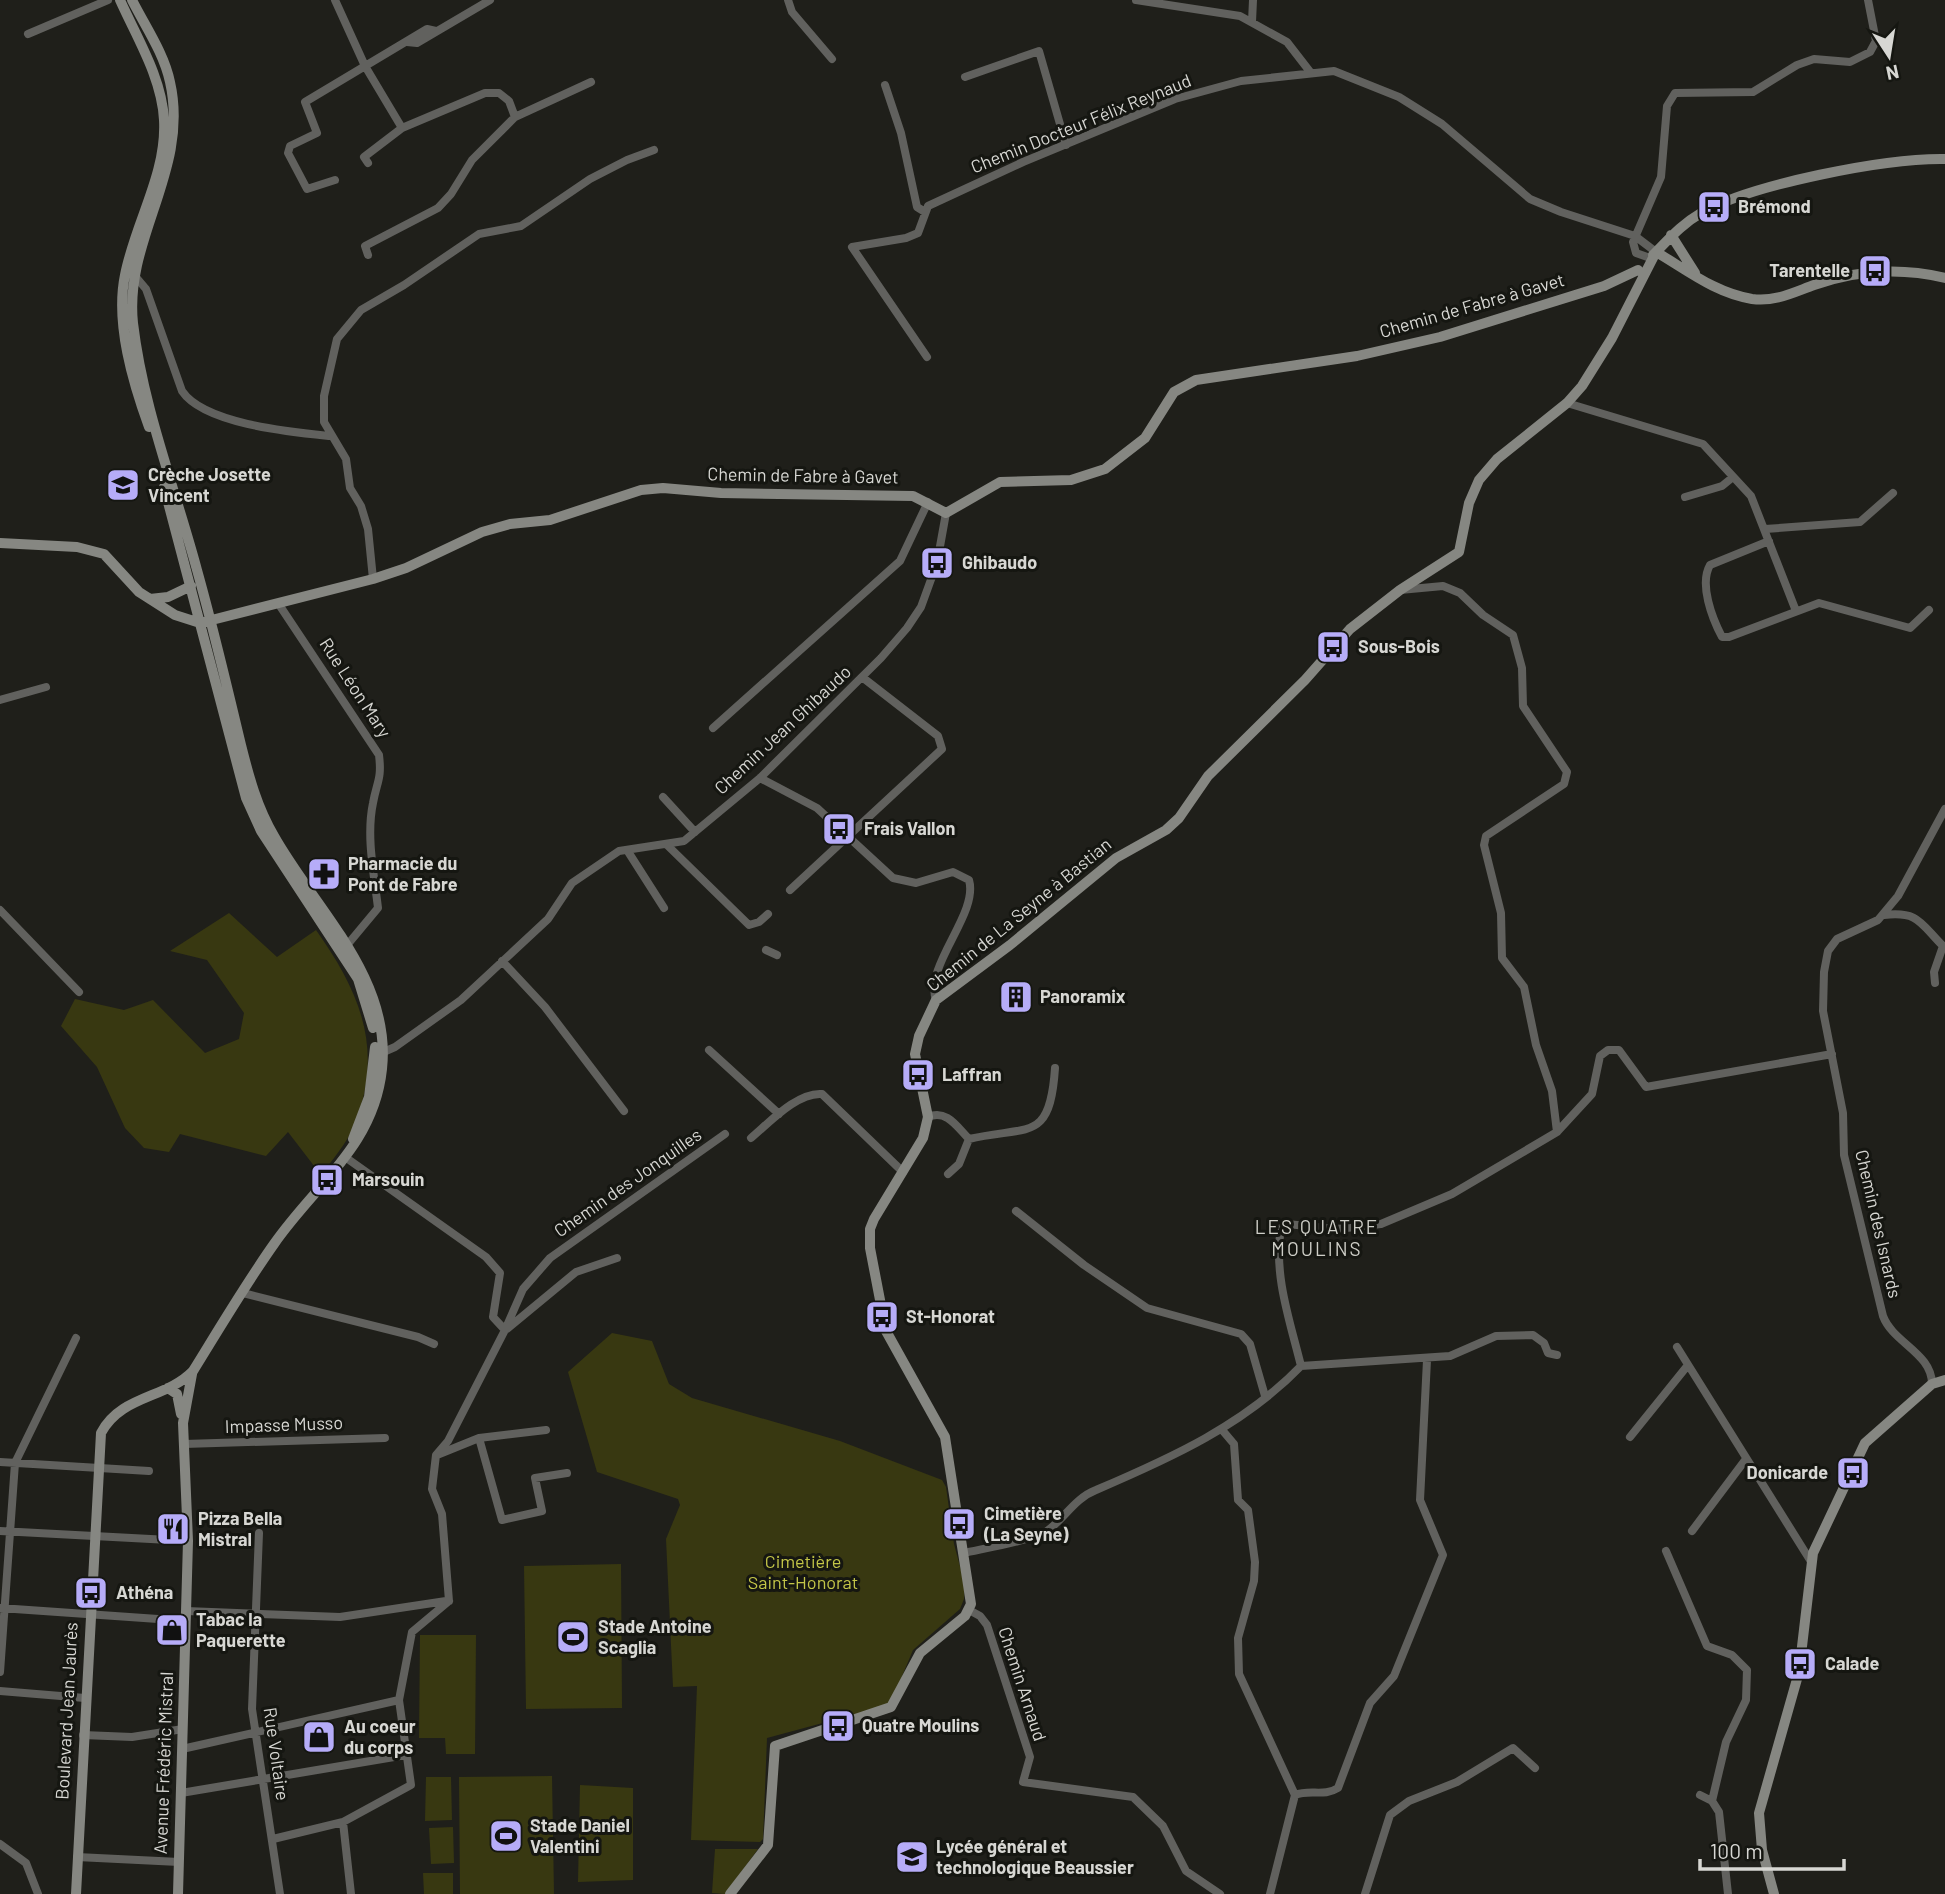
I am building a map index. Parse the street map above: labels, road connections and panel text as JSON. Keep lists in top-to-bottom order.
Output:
{
  "streets": {
    "street": [
      "Chemin Docteur Félix Reynaud",
      "Chemin de Fabre à Gavet",
      "Rue Léon Mary",
      "Chemin Jean Ghibaudo",
      "Chemin de La Seyne à Bastian",
      "Chemin des Jonquilles",
      "Chemin des Isnards",
      "Impasse Musso",
      "Chemin Arnaud",
      "Boulevard Jean Jaurès",
      "Rue Voltaire",
      "Avenue Frédéric Mistral"
    ]
  },
  "crossings": [
    ["Chemin de Fabre à Gavet", "Rue Léon Mary"],
    ["Chemin de Fabre à Gavet", "Chemin Jean Ghibaudo"],
    ["Chemin de Fabre à Gavet", "Chemin de La Seyne à Bastian"],
    ["Impasse Musso", "Avenue Frédéric Mistral"],
    ["Boulevard Jean Jaurès", "Avenue Frédéric Mistral"]
  ],
  "districts": ["LES QUATRE MOULINS"],
  "parks": ["Cimetière Saint-Honorat"],
  "places": {
    "bus stop": [
      "Brémond",
      "Tarentelle",
      "Ghibaudo",
      "Sous-Bois",
      "Frais Vallon",
      "Laffran",
      "Marsouin",
      "St-Honorat",
      "Donicarde",
      "Cimetière (La Seyne)",
      "Athéna",
      "Calade",
      "Quatre Moulins"
    ],
    "school or university": ["Crèche Josette Vincent", "Lycée général et technologique Beaussier"],
    "pharmacy": ["Pharmacie du Pont de Fabre"],
    "building": ["Panoramix"],
    "restaurant": ["Pizza Bella Mistral"],
    "shop": ["Tabac la Paquerette", "Au coeur du corps"],
    "sports": ["Stade Antoine Scaglia", "Stade Daniel Valentini"]
  },
  "scale_bar": "100 m",
  "north": "bottom"
}
